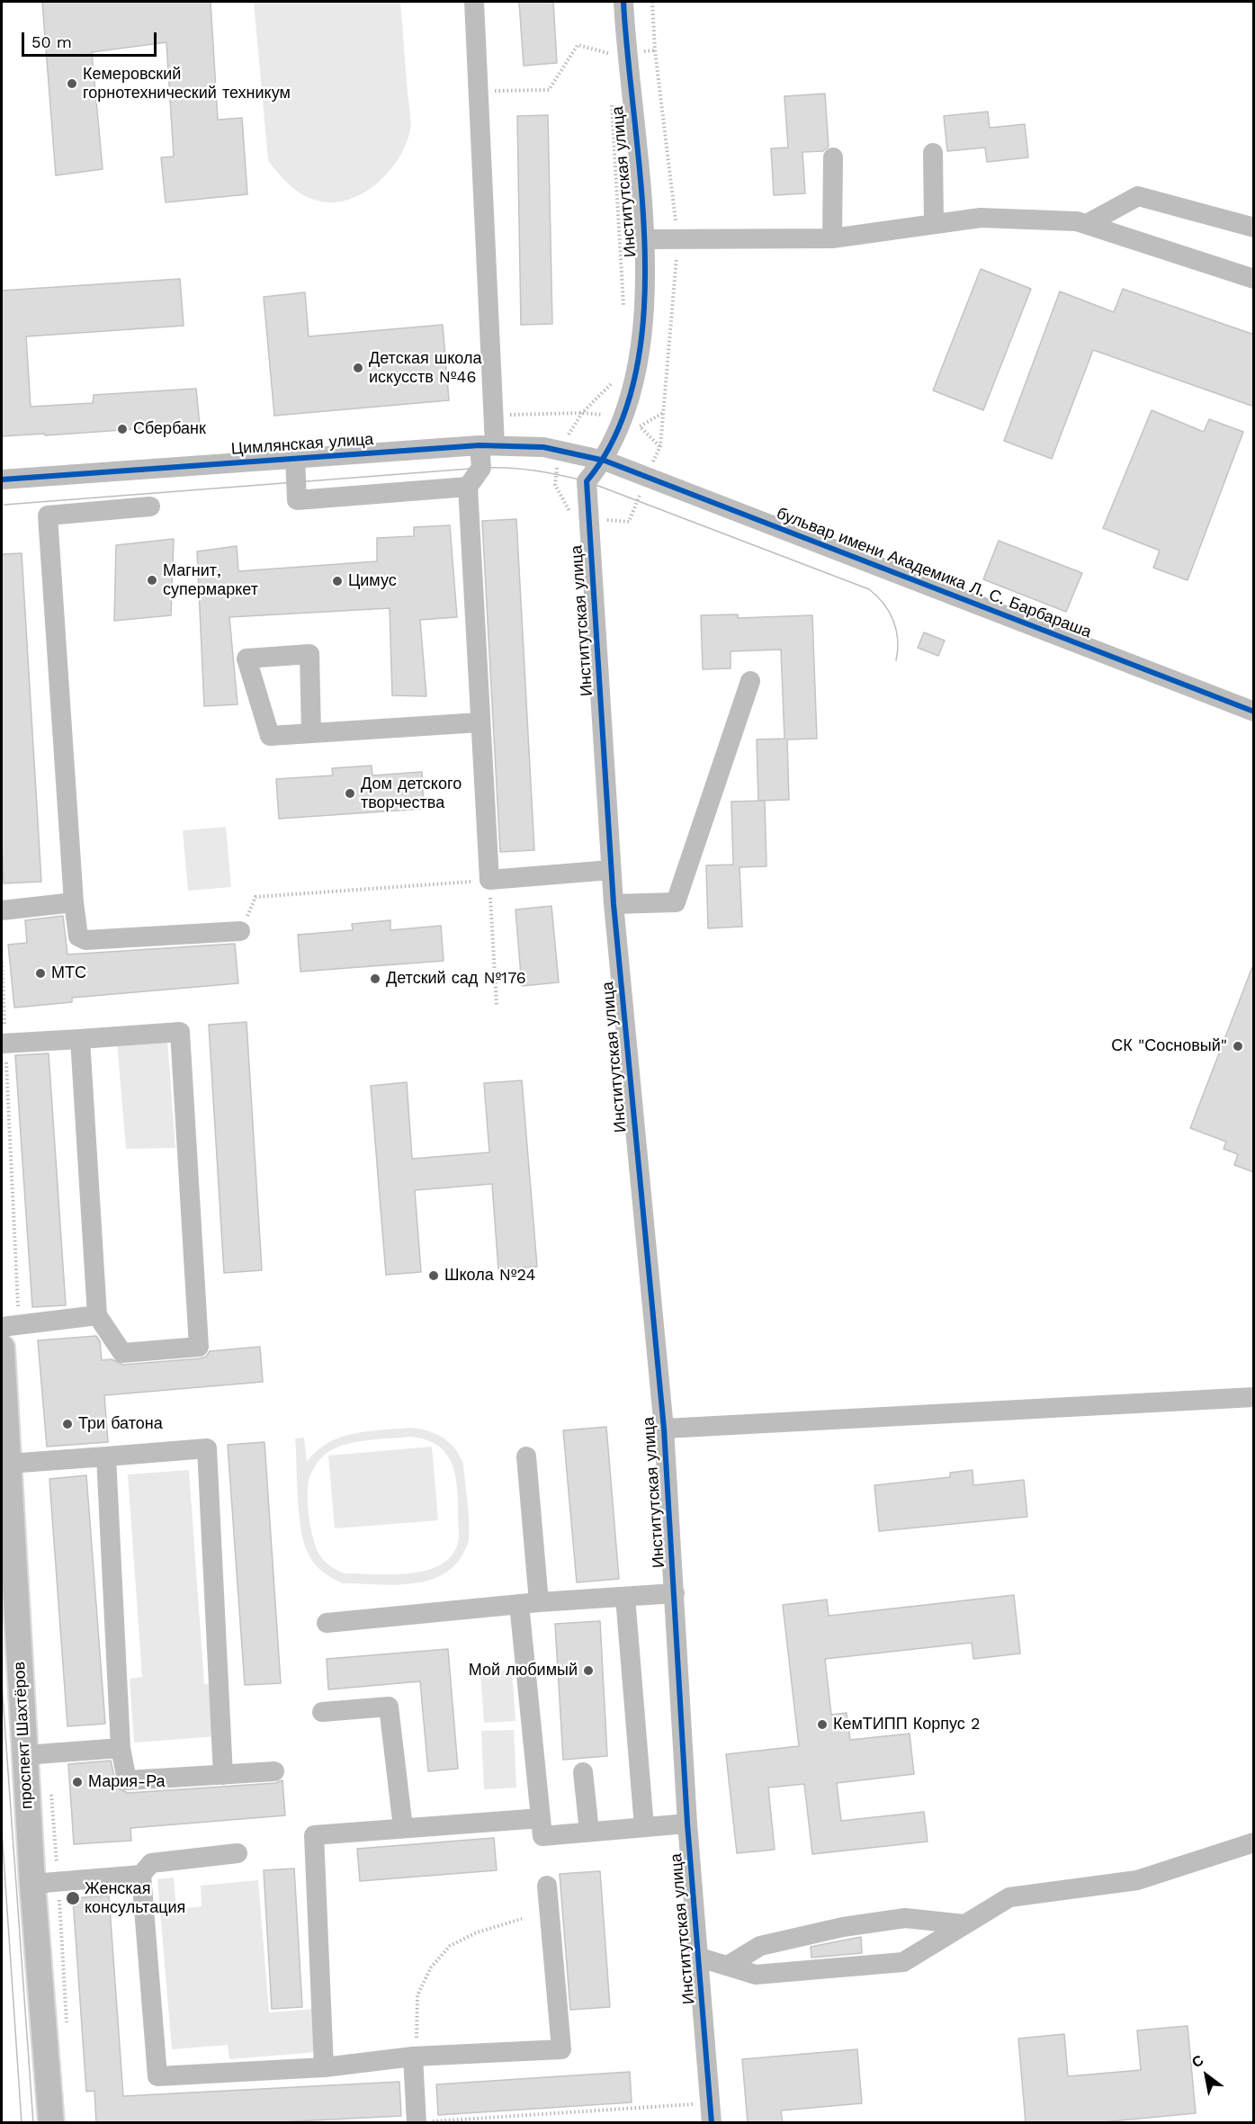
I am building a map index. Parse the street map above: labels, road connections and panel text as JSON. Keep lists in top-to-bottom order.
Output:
{
  "streets": {
    "main road": ["проспект Шахтёров"],
    "street": ["Институтская улица", "Цимлянская улица", "бульвар имени Академика Л. С. Барбараша"]
  },
  "crossings": [
    ["Институтская улица", "Цимлянская улица"],
    ["Институтская улица", "бульвар имени Академика Л. С. Барбараша"],
    ["Цимлянская улица", "бульвар имени Академика Л. С. Барбараша"]
  ],
  "places": [
    "Кемеровский горнотехнический техникум",
    "Детская школа искусств №46",
    "Сбербанк",
    "Магнит, супермаркет",
    "Цимус",
    "Дом детского творчества",
    "МТС",
    "Детский сад №176",
    "СК \"Сосновый\"",
    "Школа №24",
    "Три батона",
    "Мой любимый",
    "КемТИПП Корпус 2",
    "Мария-Ра",
    "Женская консультация"
  ],
  "scale_bar": "50 m",
  "north": "top left"
}
